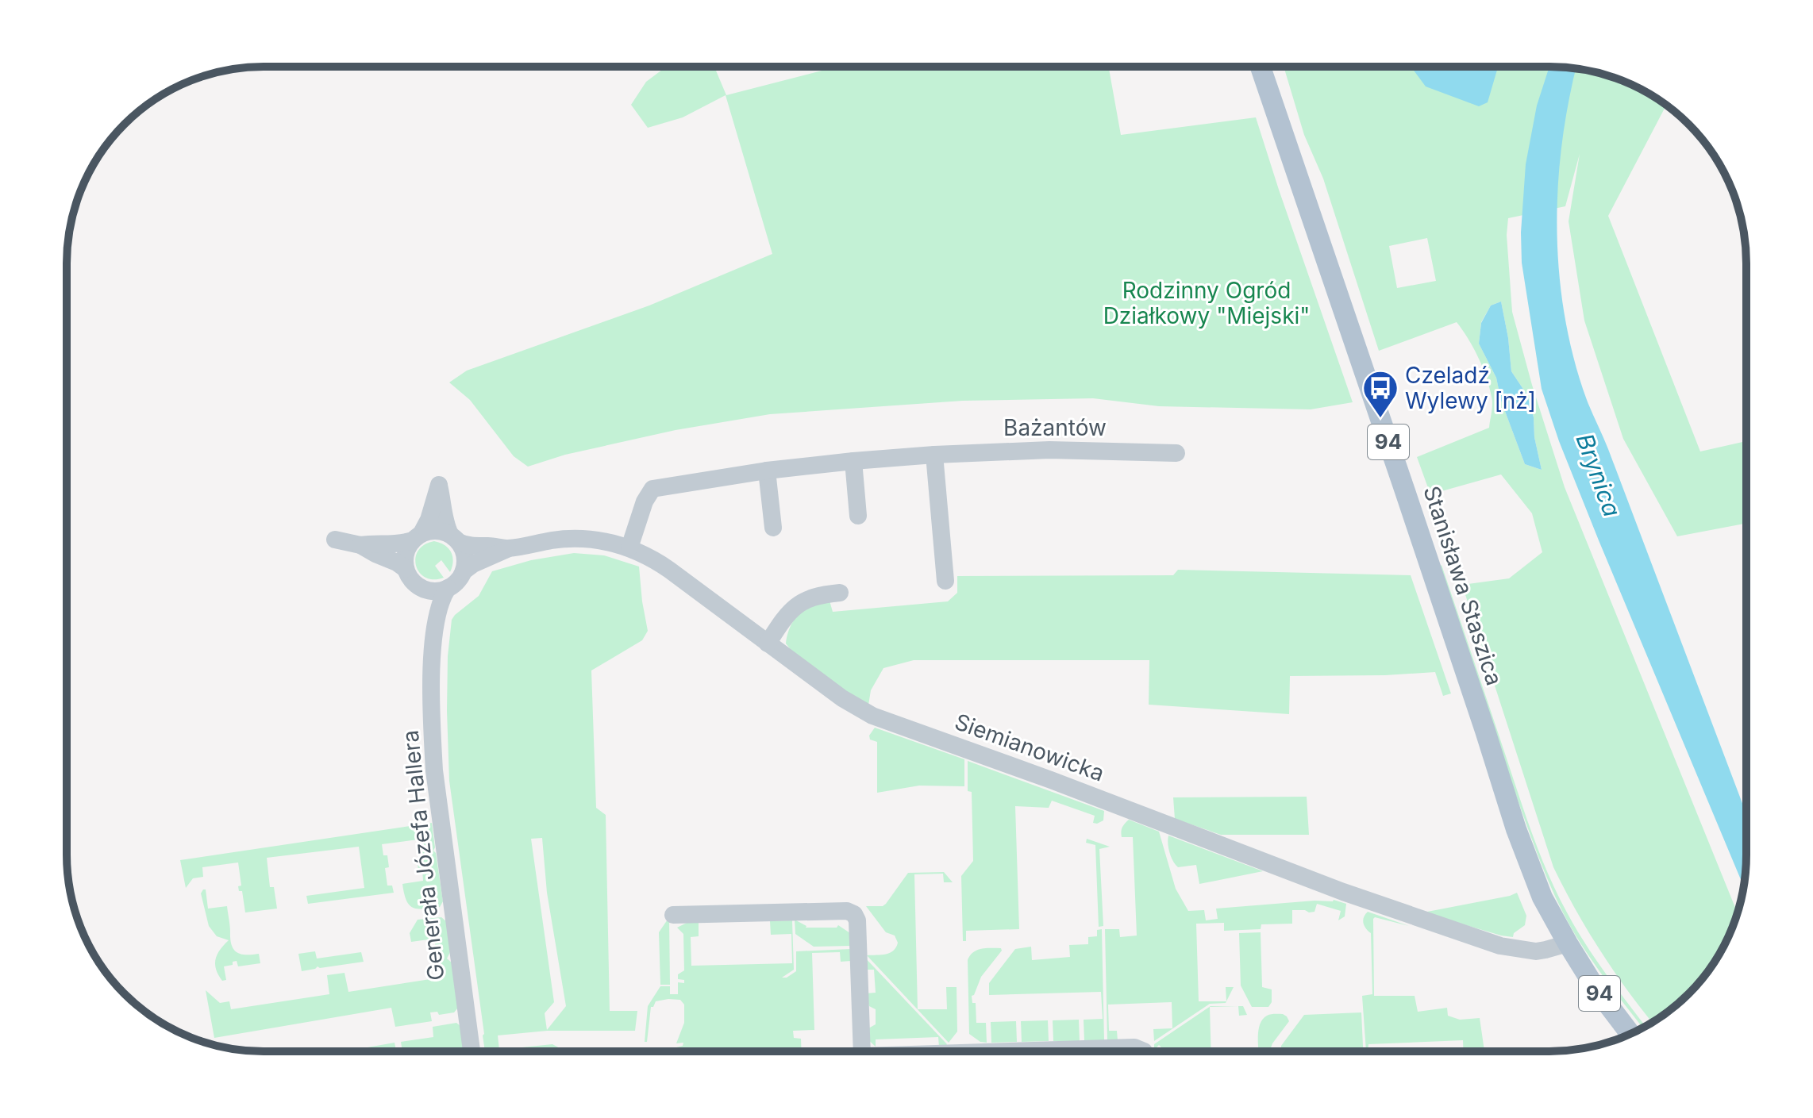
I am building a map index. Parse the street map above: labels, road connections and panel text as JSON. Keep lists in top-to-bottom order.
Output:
{
  "streets": {
    "main road": ["94", "Stanisława Staszica"],
    "street": ["Bażantów", "Siemianowicka", "Generała Józefa Hallera"]
  },
  "crossings": [
    ["Bażantów", "Siemianowicka"],
    ["Stanisława Staszica", "Siemianowicka"],
    ["Siemianowicka", "Generała Józefa Hallera"]
  ],
  "water": ["Brynica"],
  "parks": ["Rodzinny Ogród Działkowy \"Miejski\""],
  "places": {
    "bus stop": ["Czeladź Wylewy [nż]"]
  }
}
